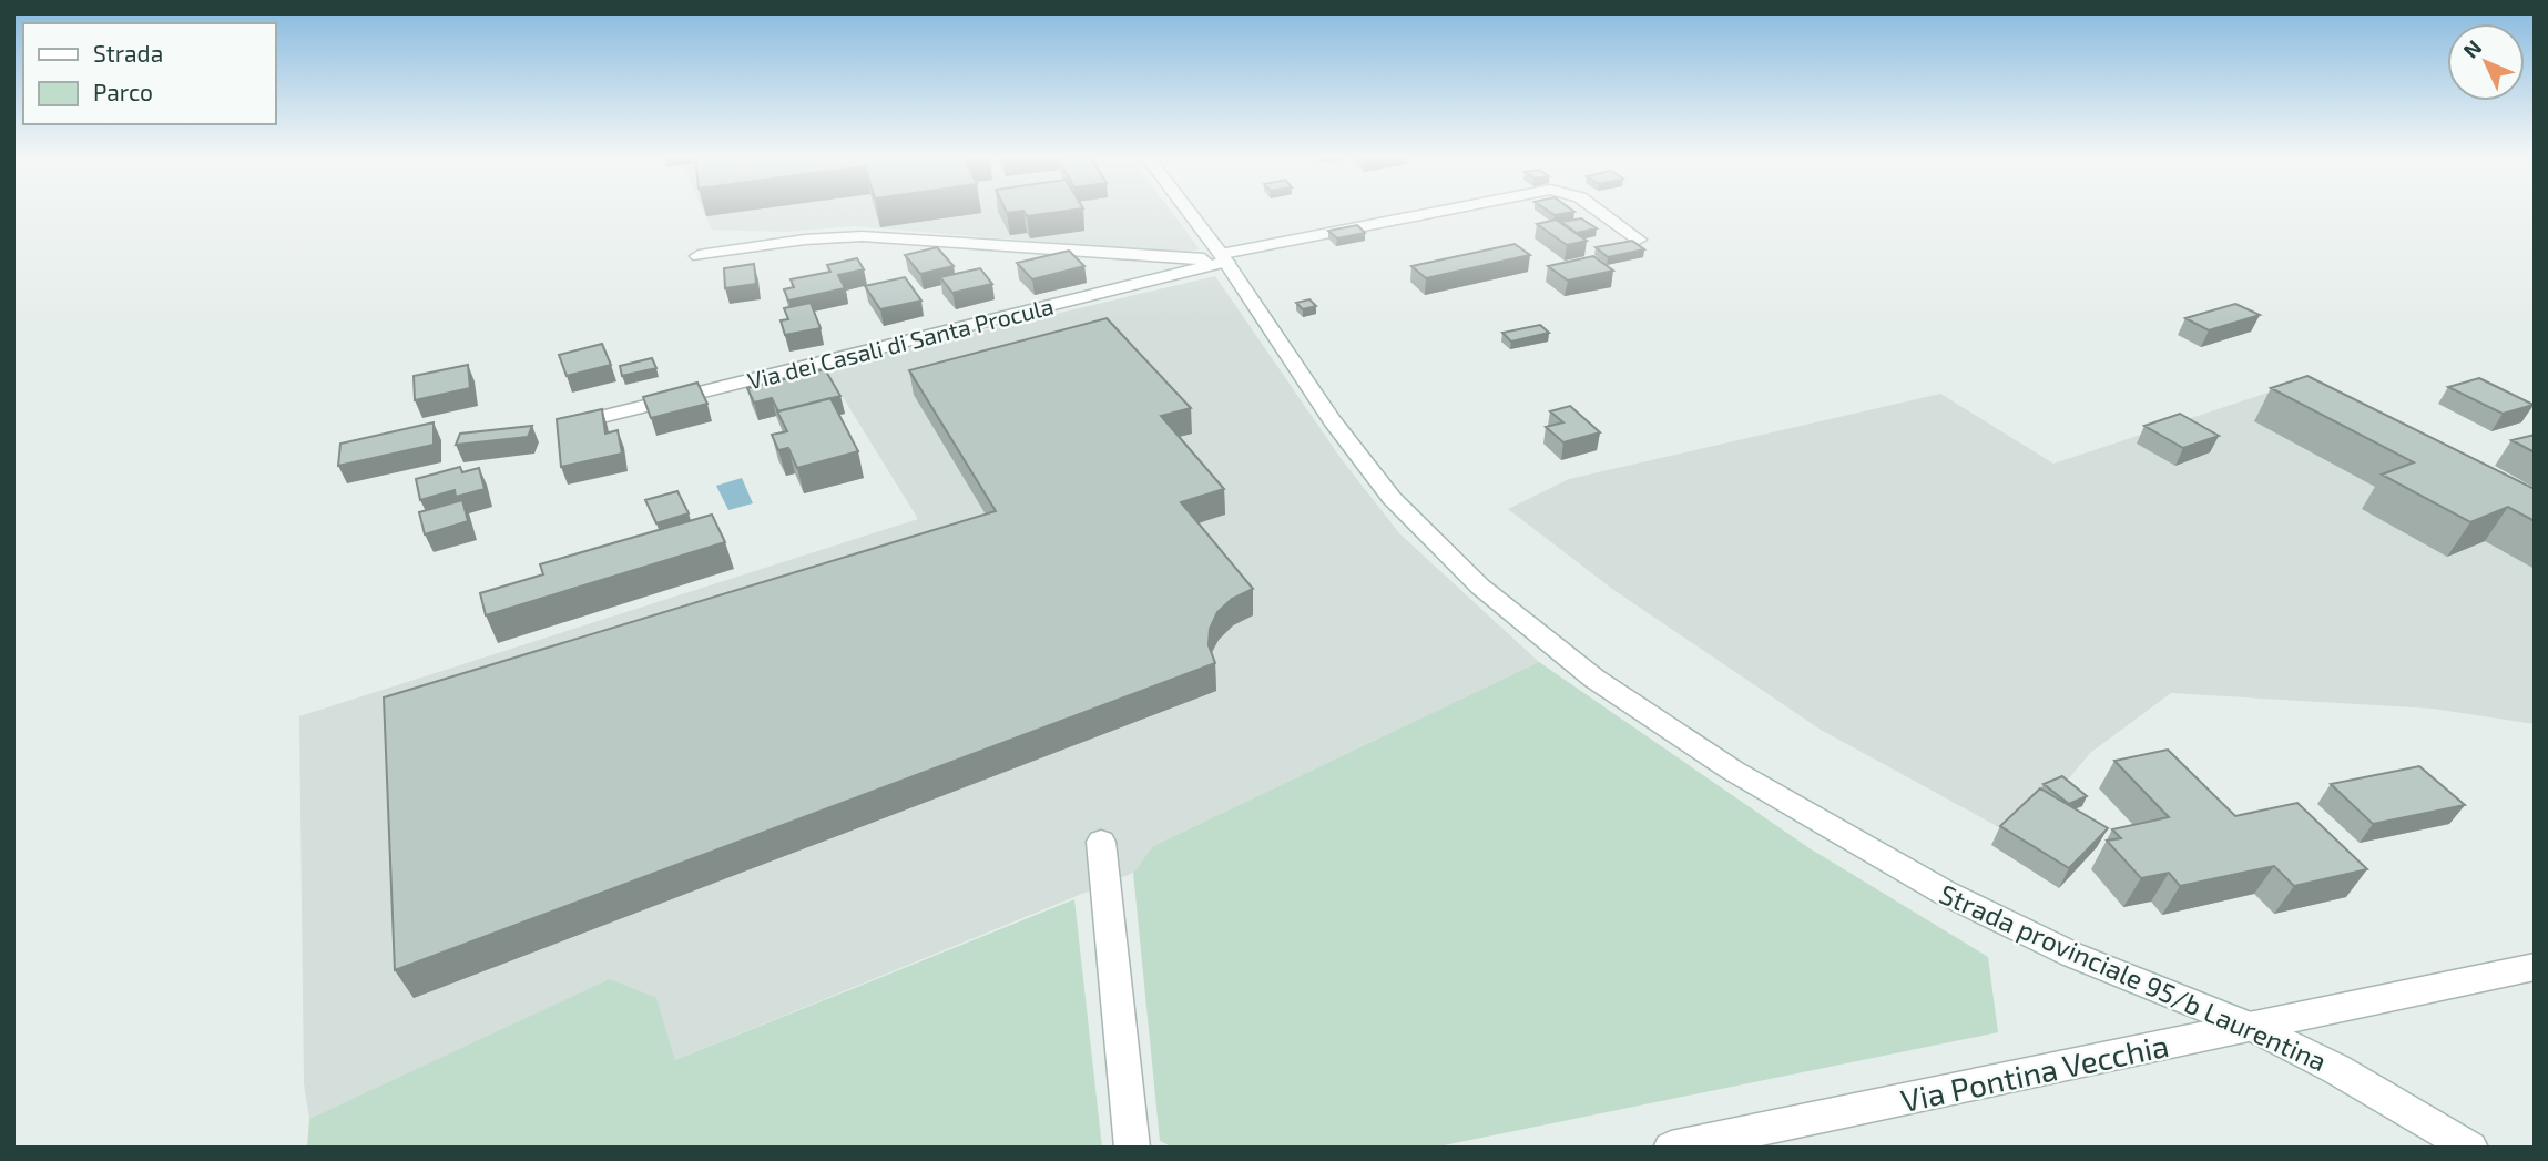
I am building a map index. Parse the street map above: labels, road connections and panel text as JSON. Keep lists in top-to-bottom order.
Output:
{
  "streets": {
    "street": ["Via dei Casali di Santa Procula", "Strada provinciale 95/b Laurentina", "Via Pontina Vecchia"]
  },
  "crossings": [
    ["Via dei Casali di Santa Procula", "Strada provinciale 95/b Laurentina"],
    ["Strada provinciale 95/b Laurentina", "Via Pontina Vecchia"]
  ],
  "legend": ["Strada", "Parco"],
  "north": "top left"
}
